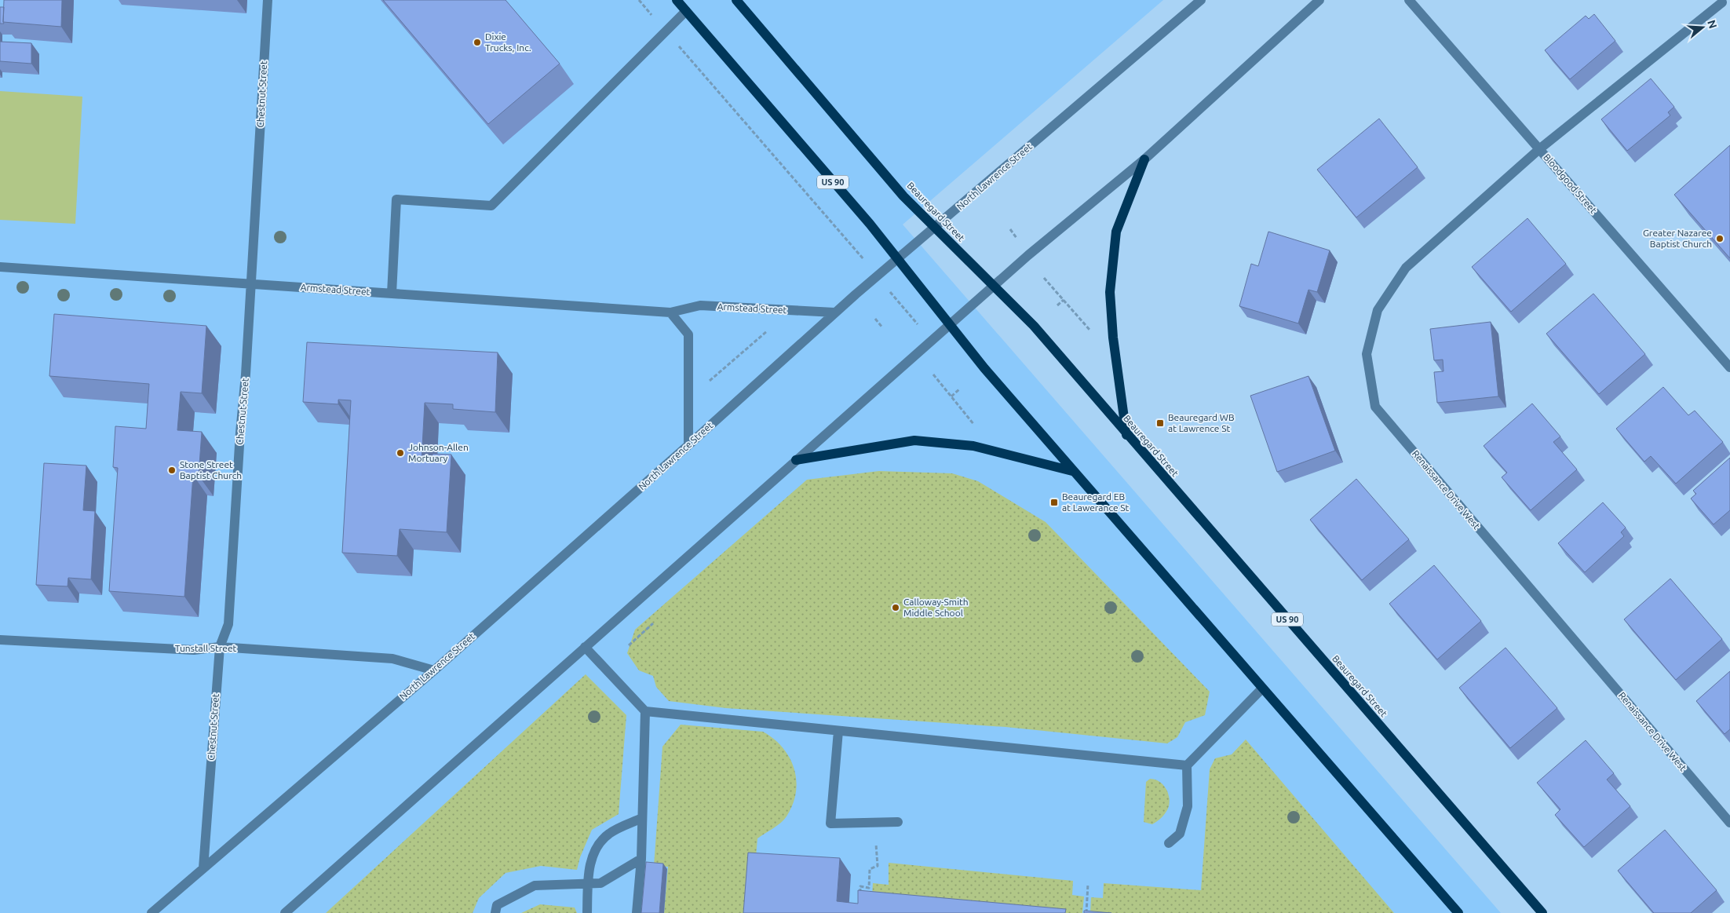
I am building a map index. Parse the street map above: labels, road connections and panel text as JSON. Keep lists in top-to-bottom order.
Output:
{
  "streets": {
    "main road": ["US 90", "Beauregard Street"],
    "street": [
      "Chestnut Street",
      "North Lawrence Street",
      "Bloodgood Street",
      "Armstead Street",
      "Renaissance Drive West",
      "Tunstall Street"
    ]
  },
  "crossings": [
    ["Chestnut Street", "North Lawrence Street"],
    ["Chestnut Street", "Armstead Street"],
    ["Chestnut Street", "Tunstall Street"],
    ["North Lawrence Street", "US 90"],
    ["North Lawrence Street", "Beauregard Street"],
    ["North Lawrence Street", "Armstead Street"],
    ["North Lawrence Street", "Tunstall Street"],
    ["Bloodgood Street", "Renaissance Drive West"]
  ],
  "places": {
    "other": [
      "Dixie Trucks, Inc.",
      "Greater Nazaree Baptist Church",
      "Johnson-Allen Mortuary",
      "Stone Street Baptist Church",
      "Calloway-Smith Middle School"
    ],
    "transit": ["Beauregard WB at Lawrence St", "Beauregard EB at Lawerance St"]
  },
  "north": "right"
}
